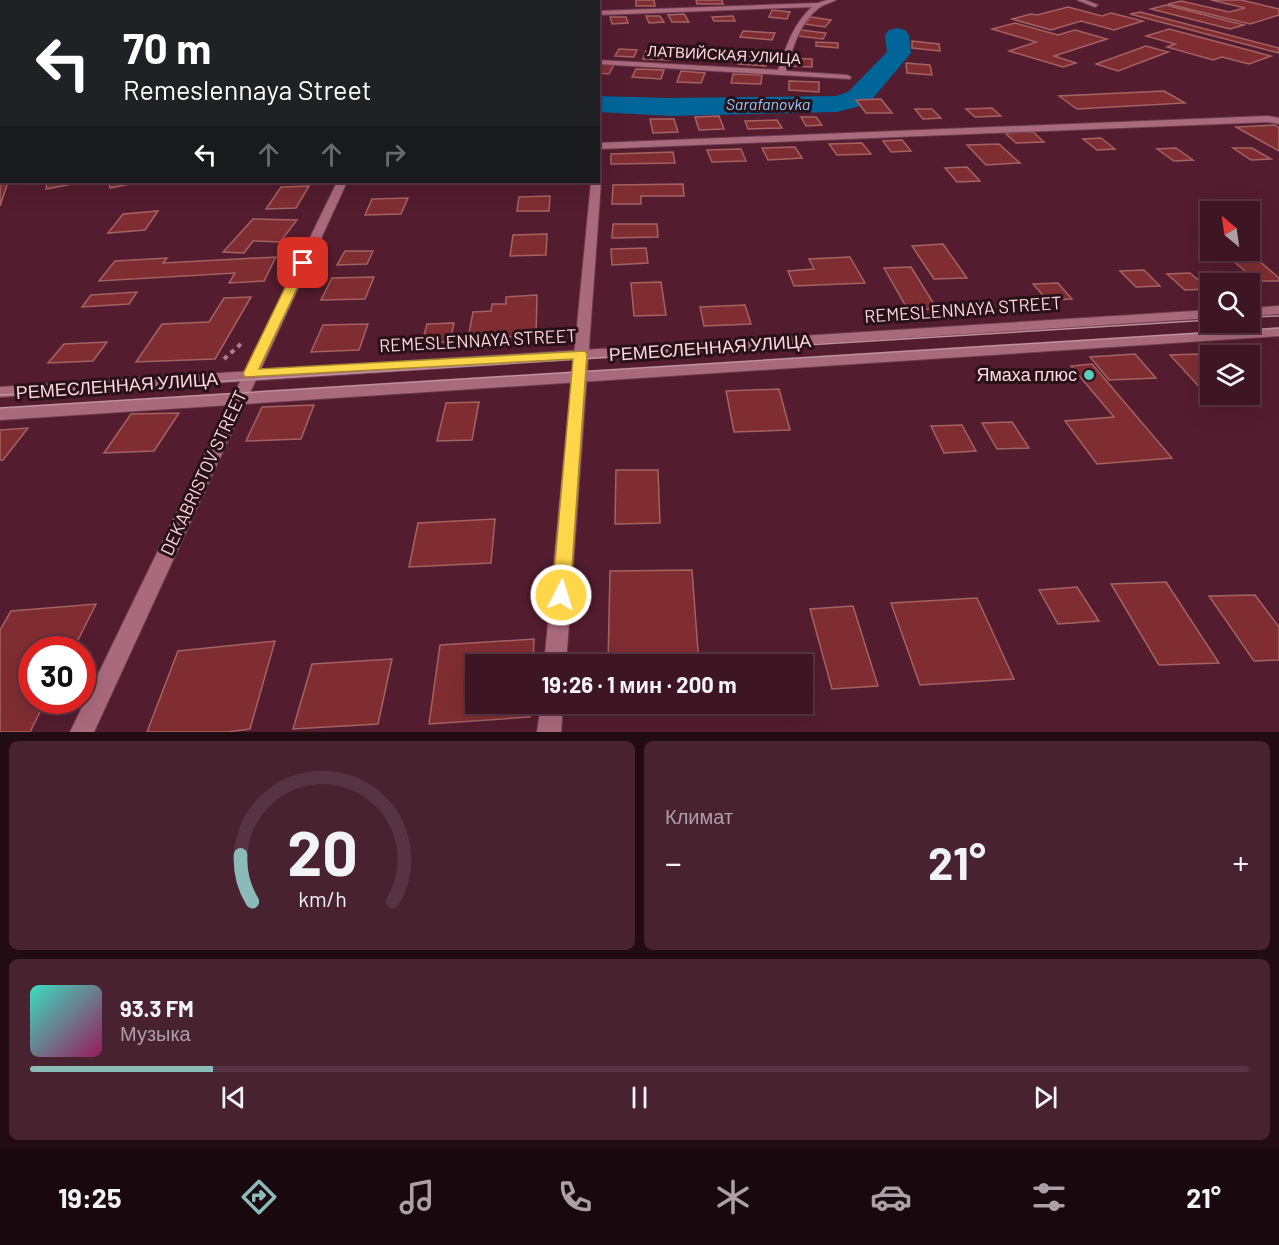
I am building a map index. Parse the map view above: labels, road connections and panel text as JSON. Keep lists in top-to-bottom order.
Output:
{
  "streets": {
    "street": [
      "ЛАТВИЙСКАЯ УЛИЦА",
      "REMESLENNAYA STREET",
      "РЕМЕСЛЕННАЯ УЛИЦА",
      "DEKABRISTOV STREET"
    ]
  },
  "crossings": [
    ["REMESLENNAYA STREET", "DEKABRISTOV STREET"],
    ["РЕМЕСЛЕННАЯ УЛИЦА", "DEKABRISTOV STREET"]
  ],
  "water": ["Sarafanovka"],
  "places": ["Ямаха плюс"],
  "north": "top left",
  "page": {
    "turn": ["70 m", "Remeslennaya Street"],
    "limit": "30",
    "trip": "19:26 · 1 мин · 200 m",
    "tile": "Климат",
    "heat": ["−", "21°", "+"],
    "song": ["93.3 FM", "Музыка"],
    "tabs": ["19:25", "21°"],
    "gauge": ["20", "km/h"]
  }
}
